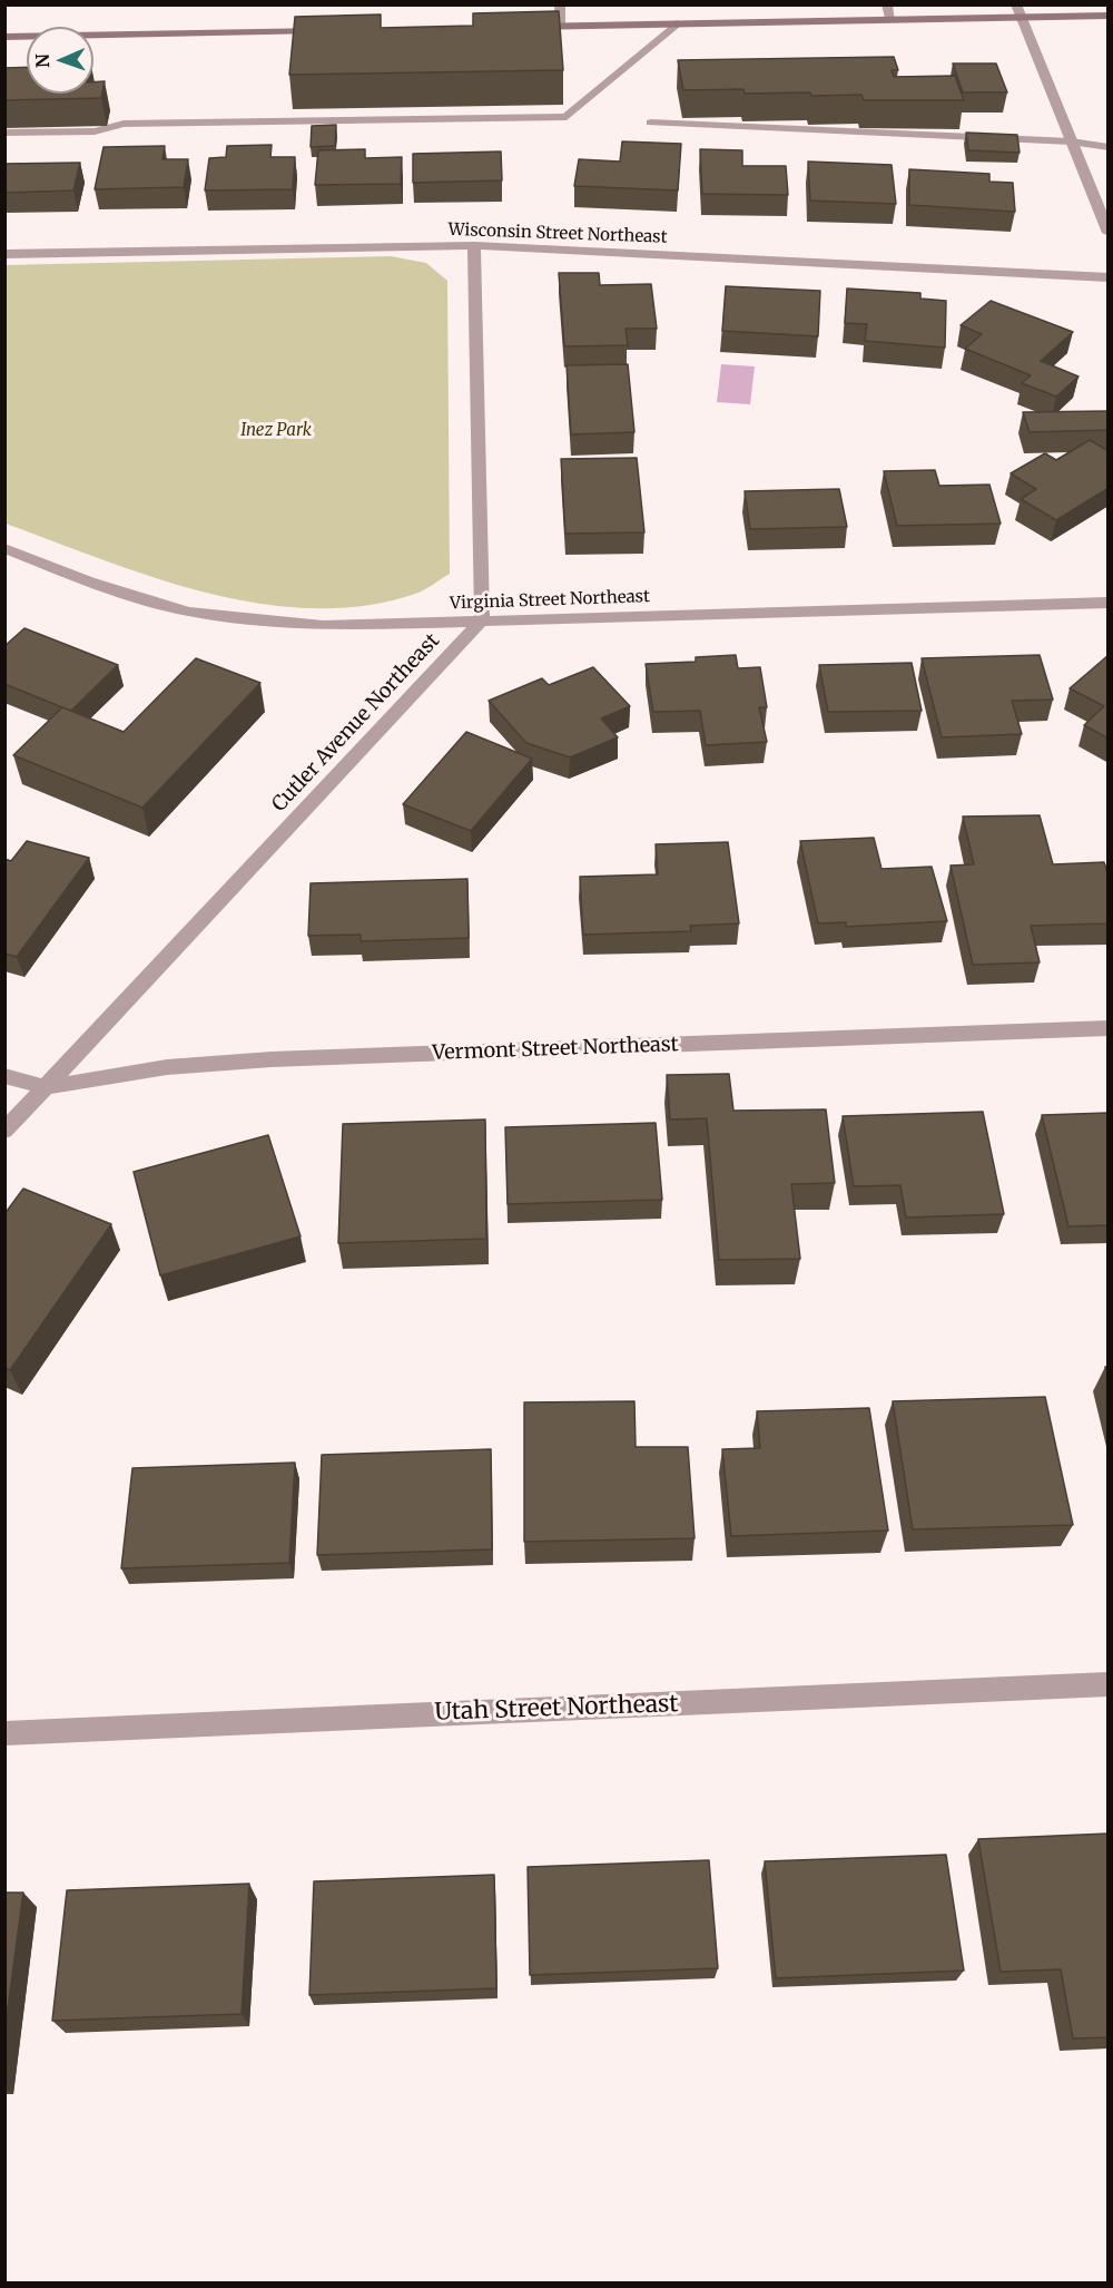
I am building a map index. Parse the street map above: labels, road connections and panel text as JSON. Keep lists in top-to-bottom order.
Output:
{
  "streets": {
    "street": [
      "Wisconsin Street Northeast",
      "Virginia Street Northeast",
      "Cutler Avenue Northeast",
      "Vermont Street Northeast",
      "Utah Street Northeast"
    ]
  },
  "crossings": [
    ["Virginia Street Northeast", "Cutler Avenue Northeast"],
    ["Cutler Avenue Northeast", "Vermont Street Northeast"]
  ],
  "parks": ["Inez Park"],
  "north": "left"
}
